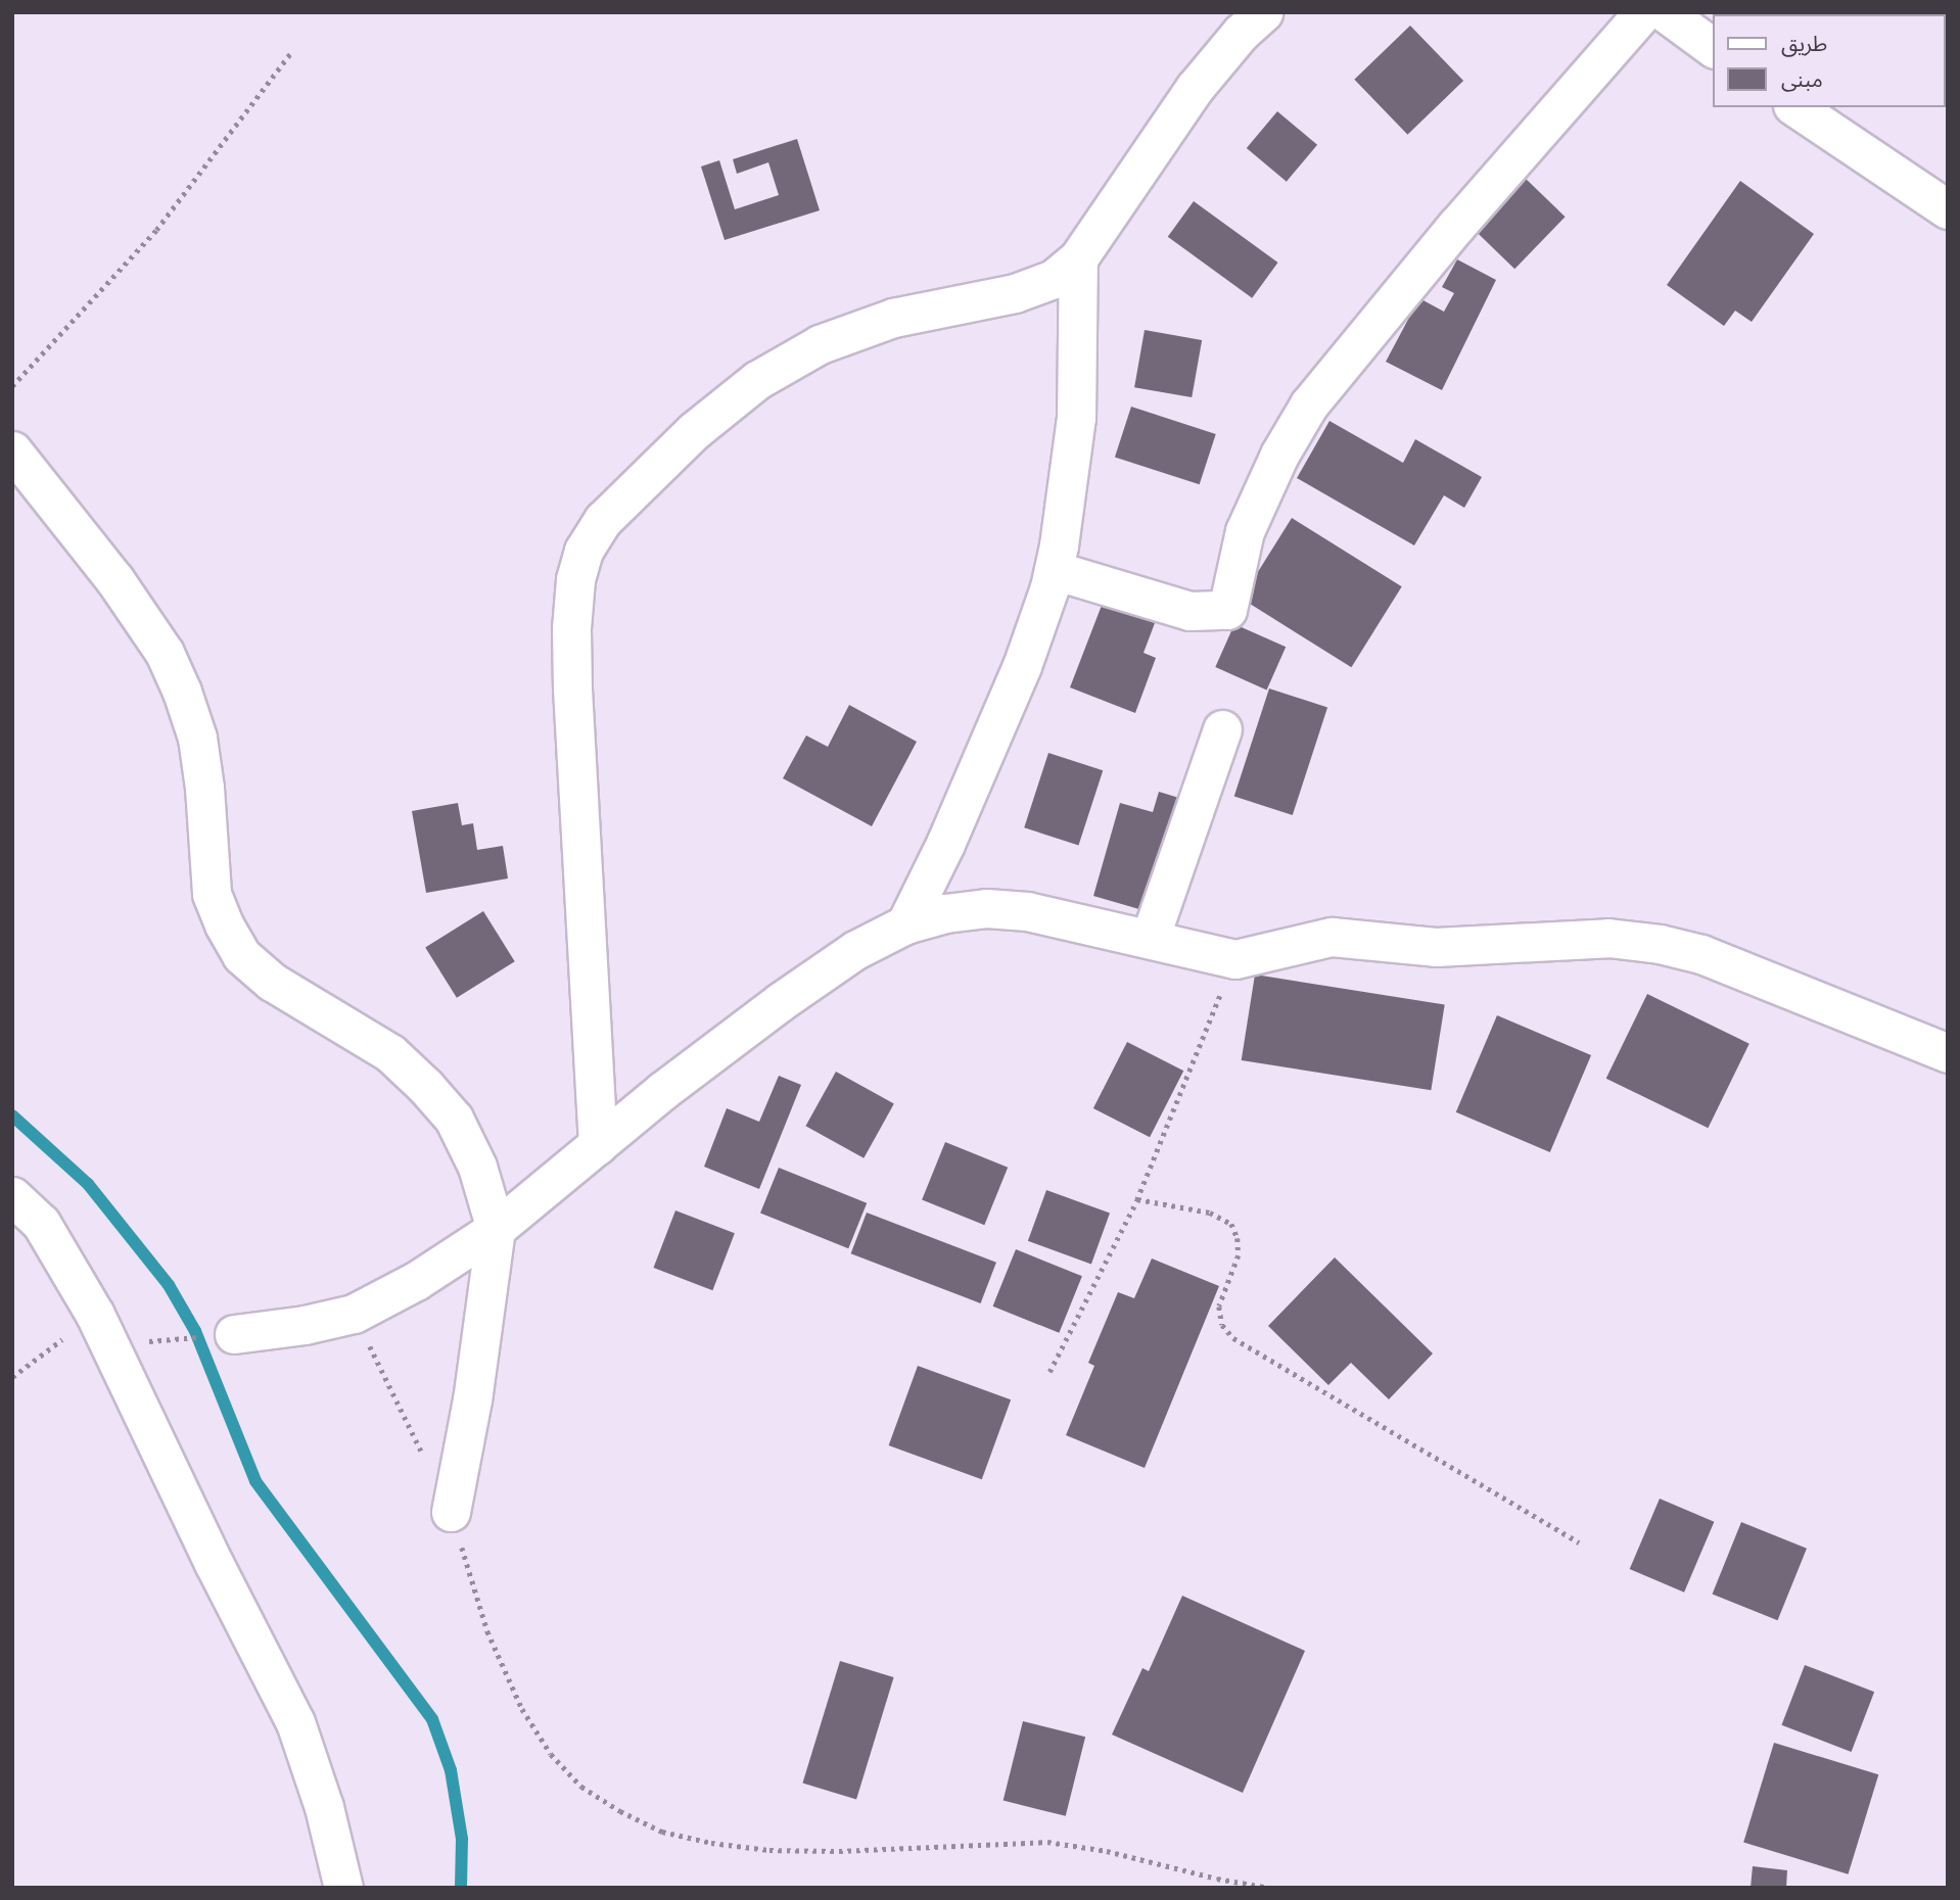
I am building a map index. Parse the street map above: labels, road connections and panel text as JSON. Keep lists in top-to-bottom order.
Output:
{
  "legend": ["طريق", "مبنى"]
}
